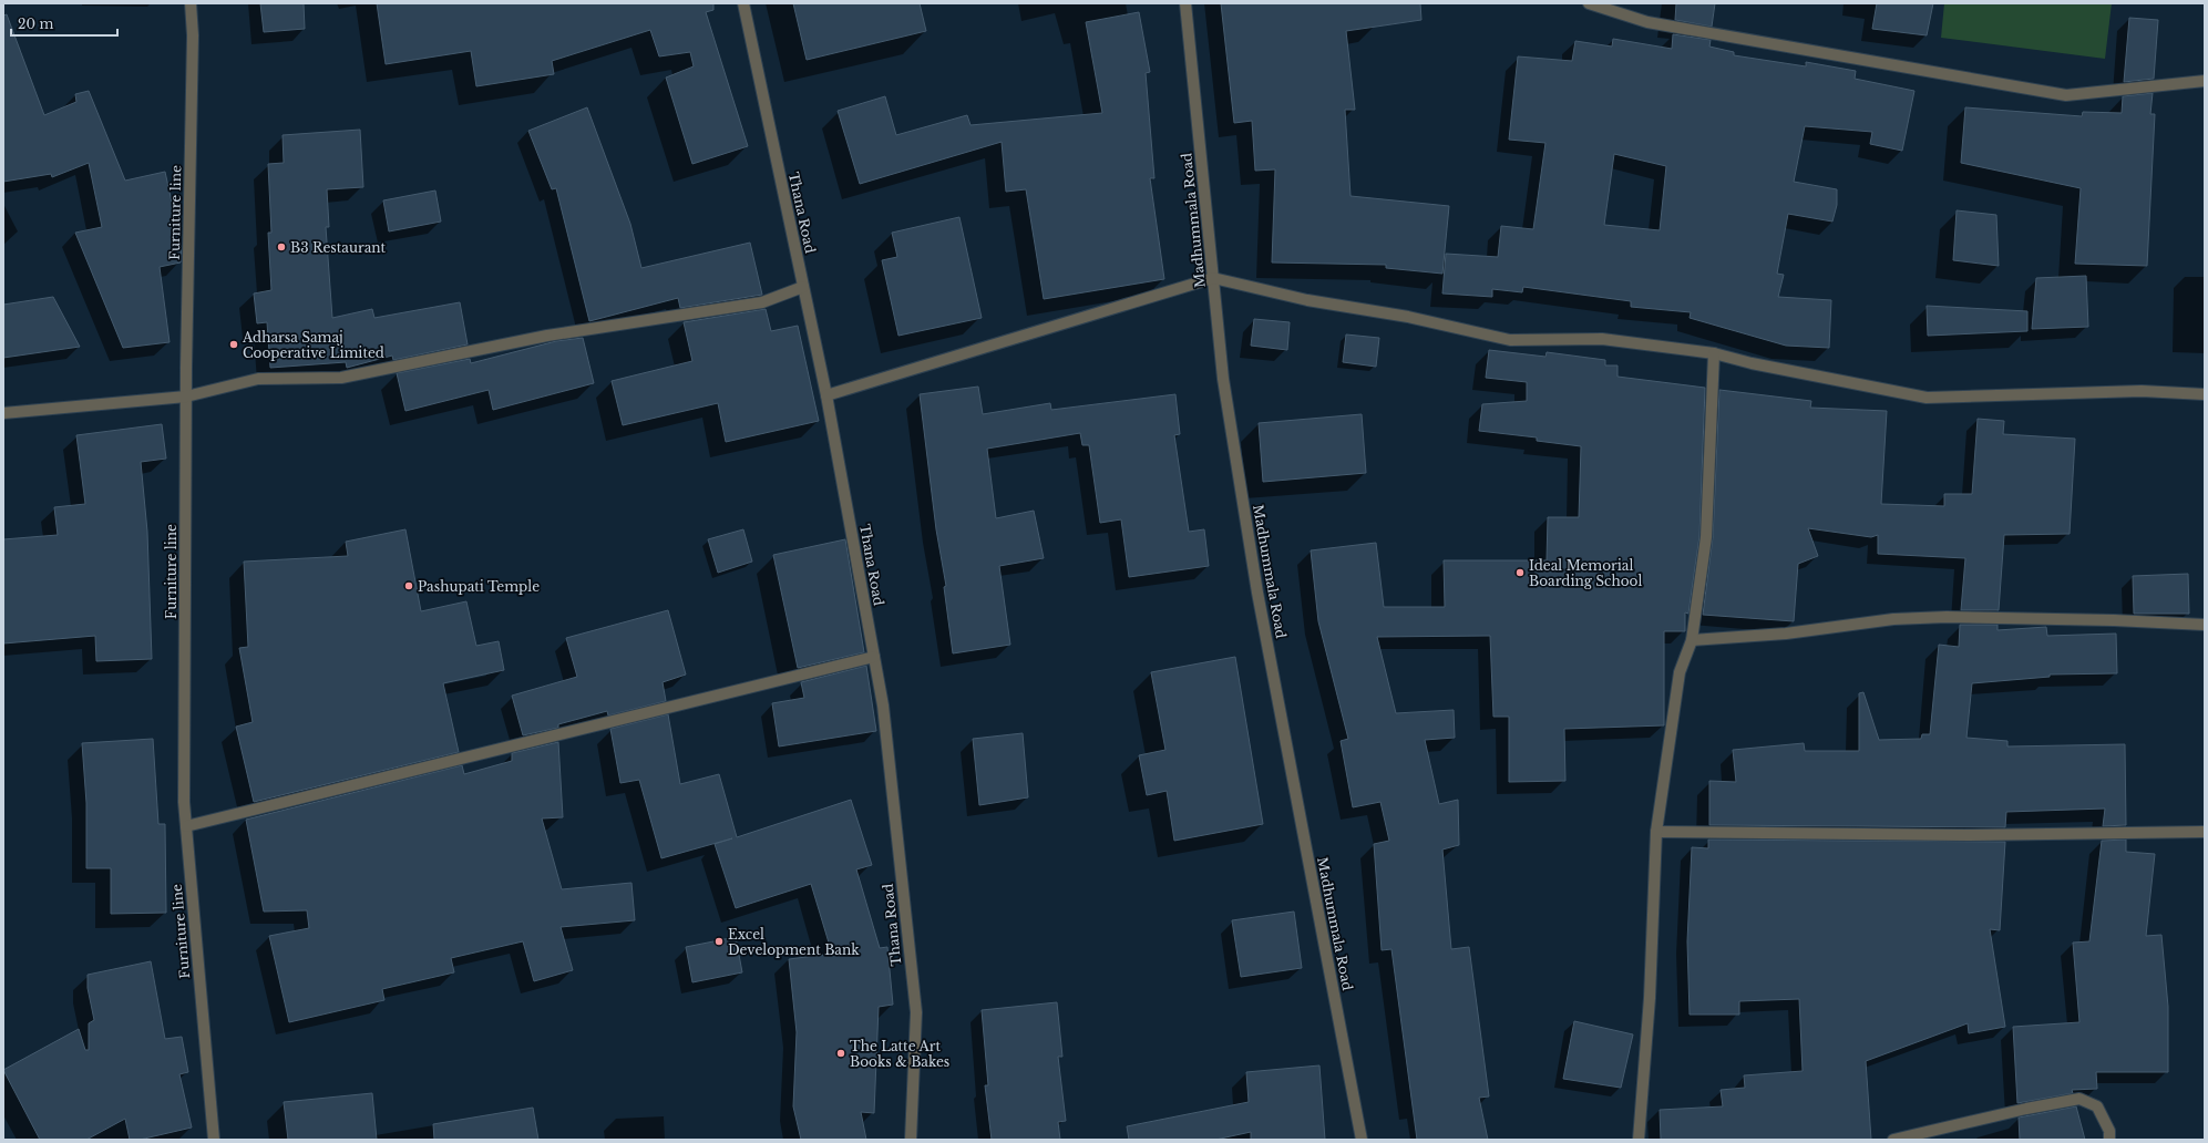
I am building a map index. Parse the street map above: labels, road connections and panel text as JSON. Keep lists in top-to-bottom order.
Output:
{
  "streets": {
    "street": ["Furniture line", "Thana Road", "Madhummala Road"]
  },
  "places": [
    "B3 Restaurant",
    "Adharsa Samaj Cooperative Limited",
    "Ideal Memorial Boarding School",
    "Pashupati Temple",
    "Excel Development Bank",
    "The Latte Art Books & Bakes"
  ],
  "scale_bar": "20 m"
}
